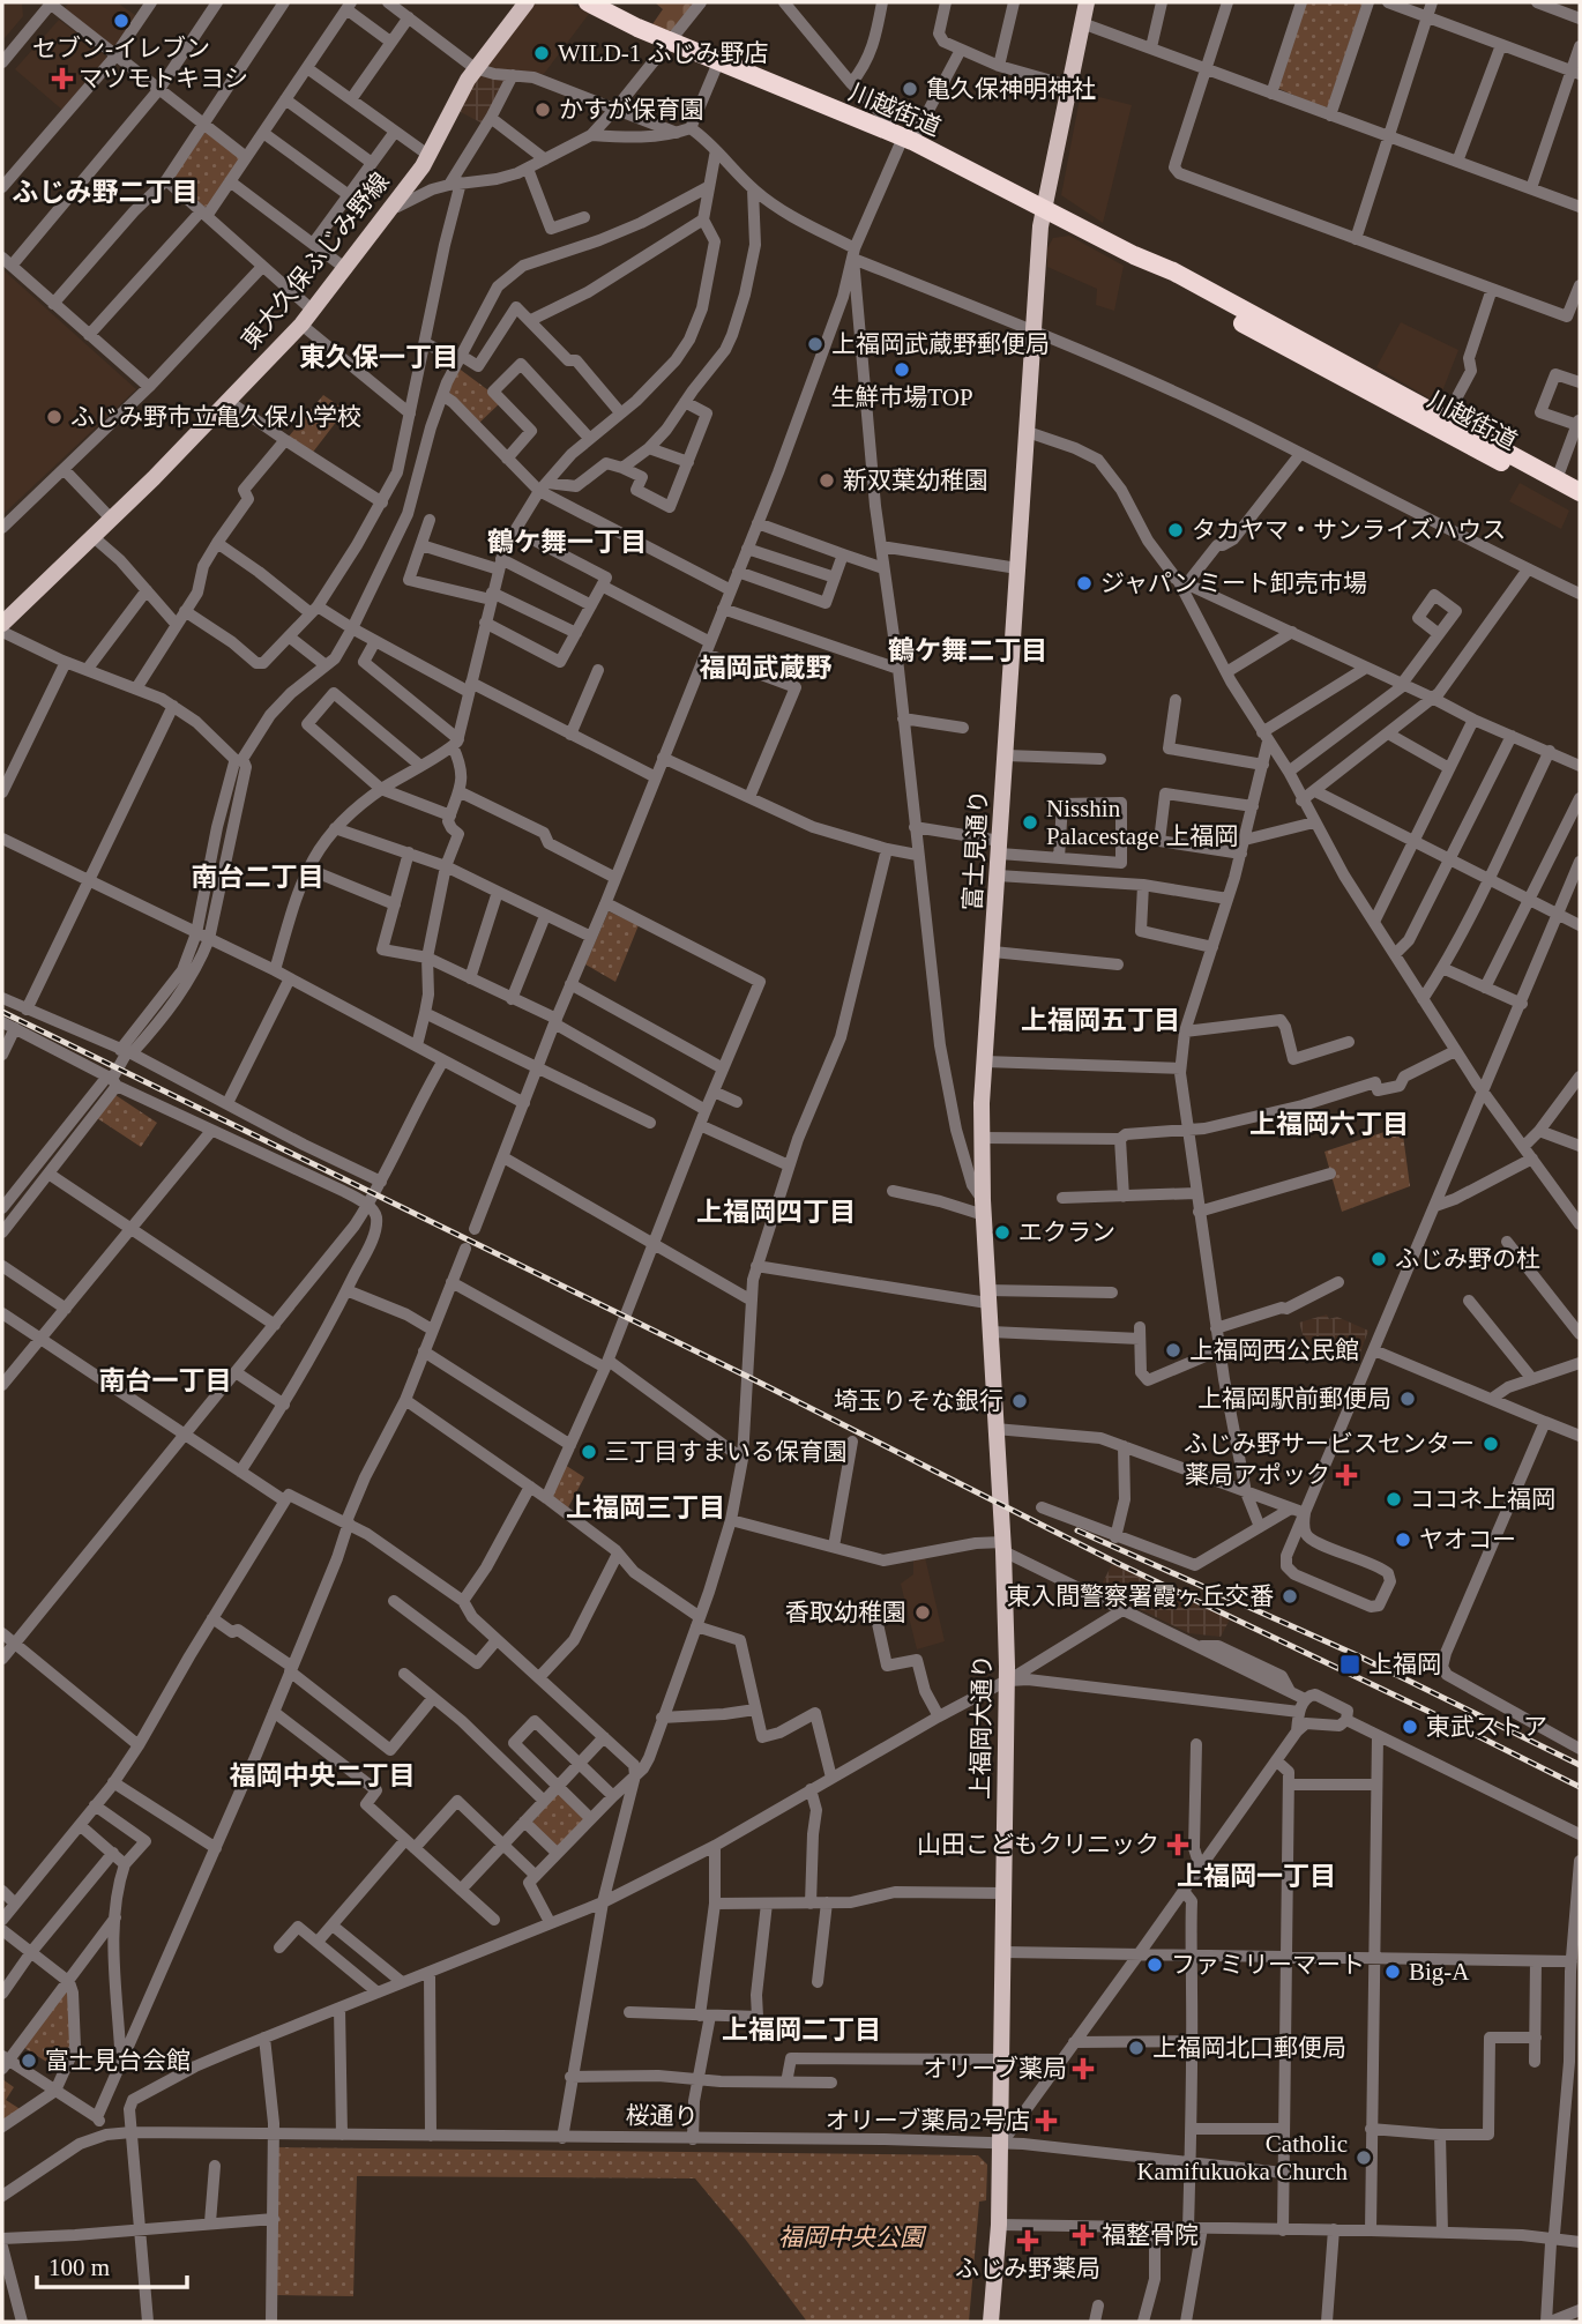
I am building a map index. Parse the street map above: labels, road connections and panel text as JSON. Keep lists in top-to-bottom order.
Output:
{
  "streets": {
    "highway": ["川越街道"],
    "main road": ["東大久保ふじみ野線", "富士見通り", "上福岡大通り"],
    "street": ["桜通り"]
  },
  "crossings": [
    ["川越街道", "富士見通り"],
    ["富士見通り", "上福岡大通り"],
    ["上福岡大通り", "桜通り"]
  ],
  "districts": [
    "ふじみ野二丁目",
    "東久保一丁目",
    "鶴ケ舞一丁目",
    "鶴ケ舞二丁目",
    "福岡武蔵野",
    "南台二丁目",
    "上福岡五丁目",
    "上福岡六丁目",
    "上福岡四丁目",
    "南台一丁目",
    "上福岡三丁目",
    "福岡中央二丁目",
    "上福岡一丁目",
    "上福岡二丁目"
  ],
  "parks": ["福岡中央公園"],
  "places": {
    "other": [
      "セブン-イレブン",
      "WILD-1 ふじみ野店",
      "亀久保神明神社",
      "かすが保育園",
      "上福岡武蔵野郵便局",
      "生鮮市場TOP",
      "ふじみ野市立亀久保小学校",
      "新双葉幼稚園",
      "タカヤマ・サンライズハウス",
      "ジャパンミート卸売市場",
      "Nisshin Palacestage 上福岡",
      "エクラン",
      "ふじみ野の杜",
      "上福岡西公民館",
      "上福岡駅前郵便局",
      "埼玉りそな銀行",
      "ふじみ野サービスセンター",
      "三丁目すまいる保育園",
      "ココネ上福岡",
      "ヤオコー",
      "東入間警察署霞ヶ丘交番",
      "香取幼稚園",
      "東武ストア",
      "ファミリーマート",
      "Big-A",
      "上福岡北口郵便局",
      "富士見台会館",
      "Catholic Kamifukuoka Church"
    ],
    "health": [
      "マツモトキヨシ",
      "薬局アポック",
      "山田こどもクリニック",
      "オリーブ薬局",
      "オリーブ薬局2号店",
      "福整骨院",
      "ふじみ野薬局"
    ],
    "transit": ["上福岡"]
  },
  "scale_bar": "100 m"
}
